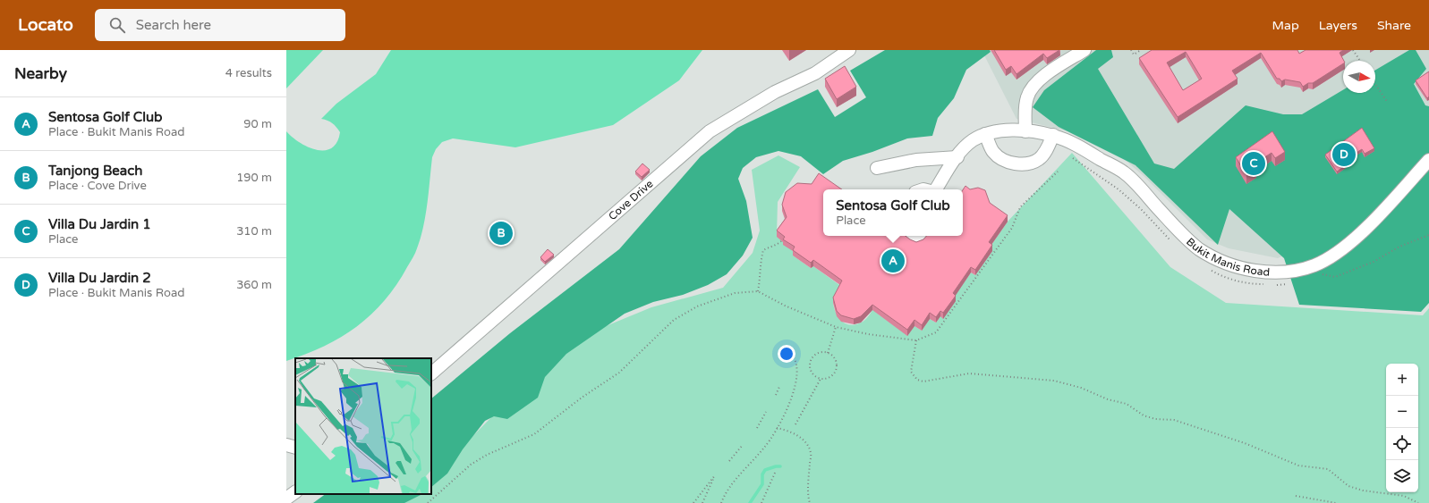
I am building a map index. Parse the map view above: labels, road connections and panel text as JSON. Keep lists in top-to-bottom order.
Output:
{
  "streets": {
    "street": ["Cove Drive", "Bukit Manis Road"]
  },
  "north": "right",
  "page": {
    "header": "Locato",
    "search": "Search here",
    "nav": ["Map", "Layers", "Share"],
    "heading": ["Nearby", "4 results"],
    "list": [
      {
        "mark": "A",
        "name": "Sentosa Golf Club",
        "note": "Place · Bukit Manis Road",
        "value": "90 m"
      },
      {
        "mark": "B",
        "name": "Tanjong Beach",
        "note": "Place · Cove Drive",
        "value": "190 m"
      },
      {
        "mark": "C",
        "name": "Villa Du Jardin 1",
        "note": "Place",
        "value": "310 m"
      },
      {
        "mark": "D",
        "name": "Villa Du Jardin 2",
        "note": "Place · Bukit Manis Road",
        "value": "360 m"
      }
    ],
    "pins": [
      "D",
      "C",
      "B",
      "A"
    ],
    "popup": ["Sentosa Golf Club", "Place"],
    "map_buttons": ["+", "−"]
  }
}
